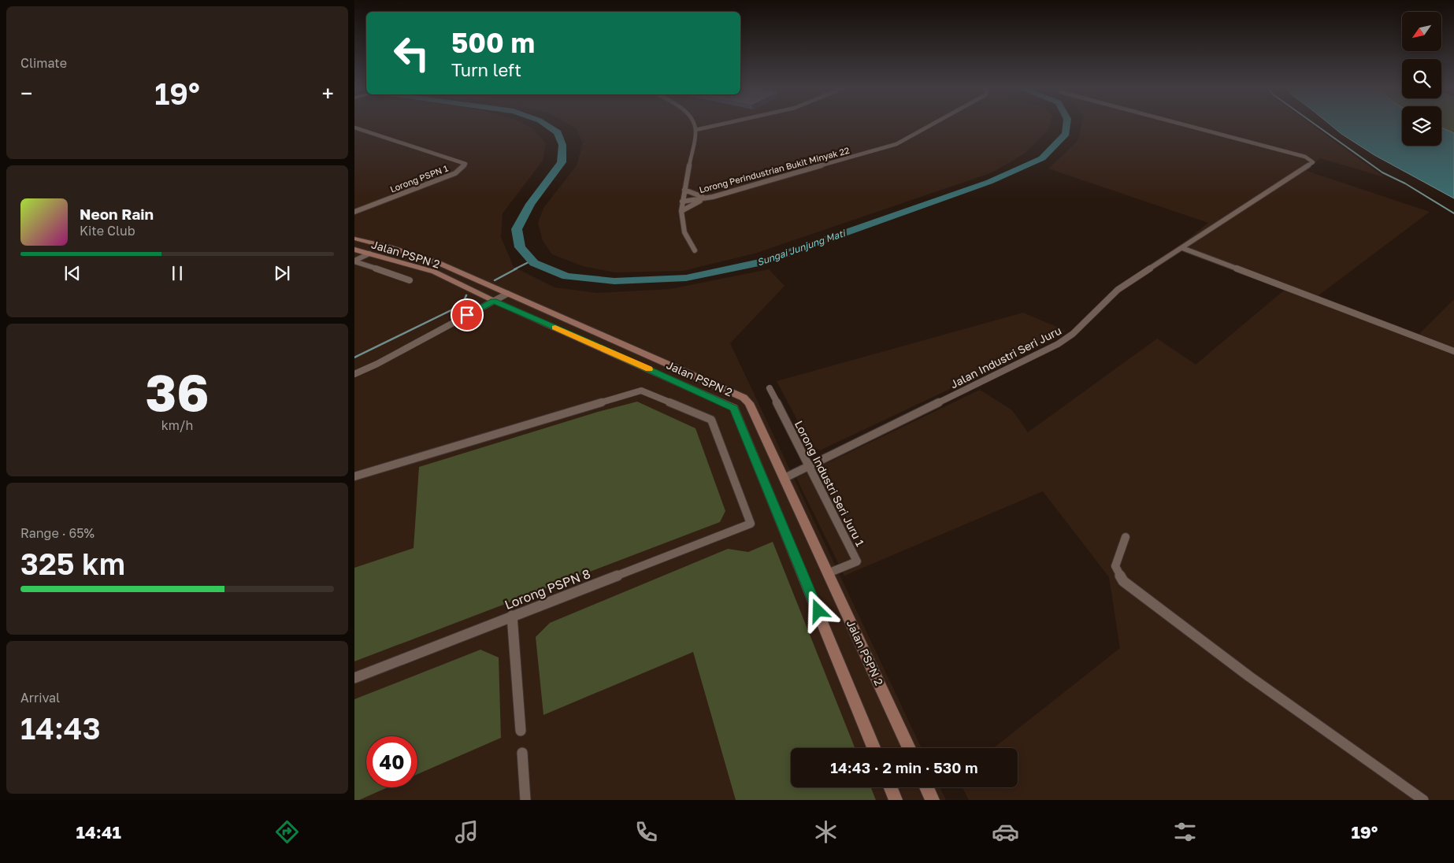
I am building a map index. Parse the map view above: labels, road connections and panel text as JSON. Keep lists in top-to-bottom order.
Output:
{
  "streets": {
    "street": [
      "Lorong Perindustrian Bukit Minyak 22",
      "Lorong PSPN 1",
      "Jalan PSPN 2",
      "Jalan Industri Seri Juru",
      "Lorong Industri Seri Juru 1",
      "Lorong PSPN 8"
    ]
  },
  "crossings": [
    ["Jalan PSPN 2", "Jalan Industri Seri Juru"],
    ["Jalan PSPN 2", "Lorong Industri Seri Juru 1"],
    ["Jalan Industri Seri Juru", "Lorong Industri Seri Juru 1"]
  ],
  "water": ["Sungai Junjung Mati"],
  "north": "bottom left",
  "page": {
    "tile": [
      "Climate",
      ["36", "km/h"],
      ["Range · 65%", "325 km"],
      ["Arrival", "14:43"]
    ],
    "turn": ["500 m", "Turn left"],
    "heat": ["−", "19°", "+"],
    "song": ["Neon Rain", "Kite Club"],
    "limit": "40",
    "trip": "14:43 · 2 min · 530 m",
    "tabs": ["14:41", "19°"]
  }
}
